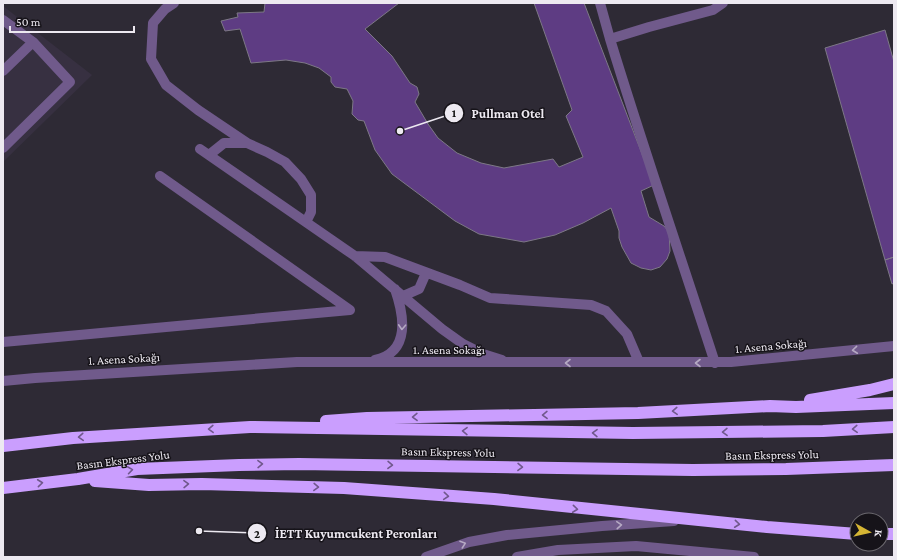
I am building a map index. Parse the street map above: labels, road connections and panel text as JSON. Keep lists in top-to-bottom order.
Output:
{
  "streets": {
    "highway": ["Basın Ekspress Yolu"],
    "street": ["1. Asena Sokağı"]
  },
  "one_way": ["1. Asena Sokağı"],
  "places": ["Pullman Otel", "İETT Kuyumcukent Peronları"],
  "scale_bar": "50 m",
  "north": "right"
}
